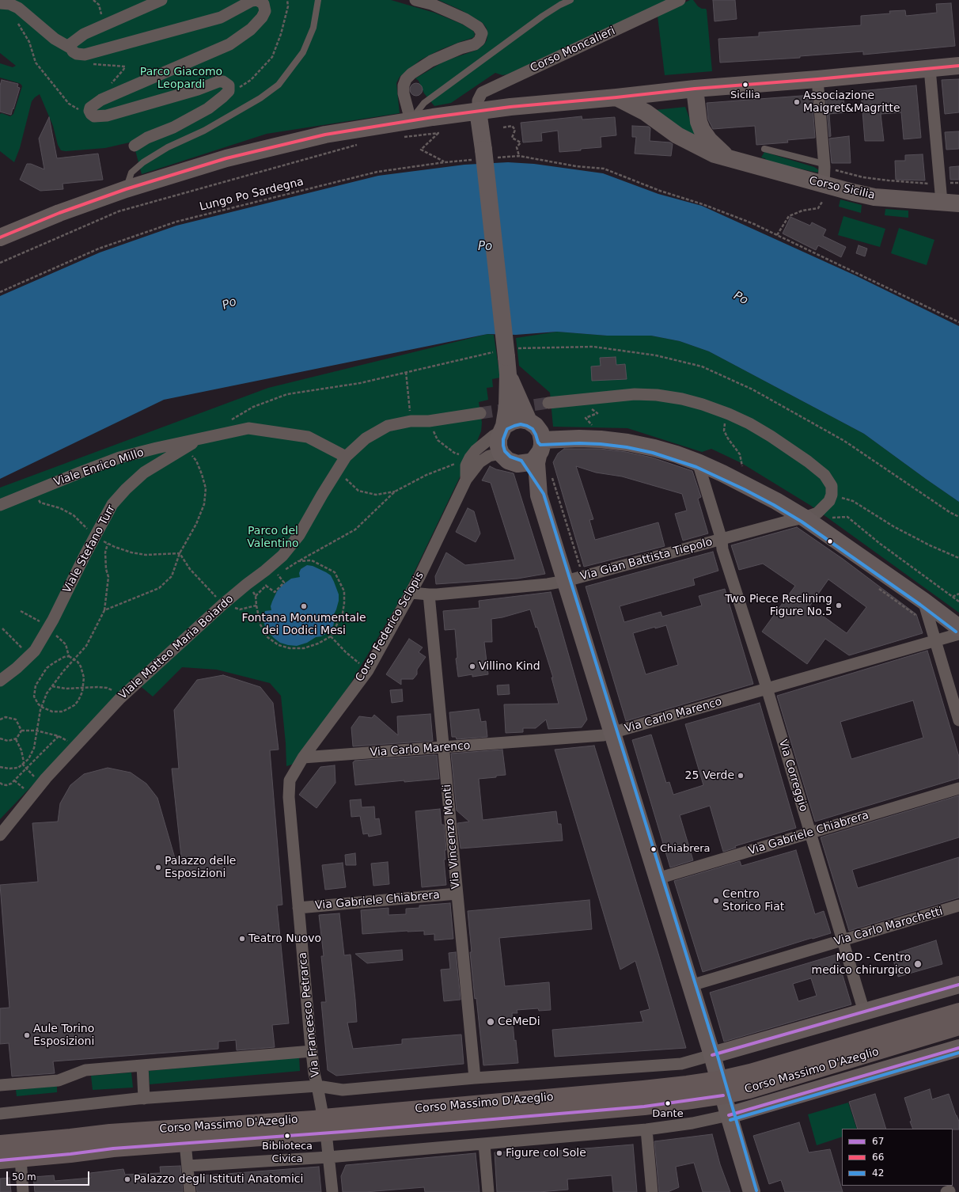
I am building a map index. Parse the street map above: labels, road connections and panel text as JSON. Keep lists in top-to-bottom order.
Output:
{
  "streets": {
    "main road": ["Corso Massimo D'Azeglio"],
    "street": [
      "Corso Moncalieri",
      "Corso Sicilia",
      "Viale Enrico Millo",
      "Viale Stefano Turr",
      "Via Gian Battista Tiepolo",
      "Corso Federico Sclopis",
      "Viale Matteo Maria Boiardo",
      "Via Carlo Marenco",
      "Via Correggio",
      "Via Gabriele Chiabrera",
      "Via Vincenzo Monti",
      "Via Carlo Marochetti",
      "Via Francesco Petrarca"
    ],
    "path": ["Lungo Po Sardegna"]
  },
  "crossings": [
    ["Viale Enrico Millo", "Viale Stefano Turr"],
    ["Viale Stefano Turr", "Viale Matteo Maria Boiardo"],
    ["Via Gian Battista Tiepolo", "Corso Federico Sclopis"],
    ["Via Gian Battista Tiepolo", "Via Correggio"],
    ["Via Gian Battista Tiepolo", "Via Vincenzo Monti"],
    ["Corso Federico Sclopis", "Via Carlo Marenco"],
    ["Corso Federico Sclopis", "Via Francesco Petrarca"],
    ["Via Carlo Marenco", "Via Correggio"],
    ["Via Carlo Marenco", "Via Vincenzo Monti"],
    ["Via Correggio", "Via Gabriele Chiabrera"],
    ["Via Correggio", "Via Carlo Marochetti"],
    ["Via Gabriele Chiabrera", "Via Vincenzo Monti"],
    ["Via Gabriele Chiabrera", "Via Francesco Petrarca"],
    ["Via Francesco Petrarca", "Corso Massimo D'Azeglio"]
  ],
  "water": ["Po"],
  "parks": ["Parco Giacomo Leopardi", "Parco del Valentino"],
  "places": [
    "Sicilia",
    "Associazione Maigret&Magritte",
    "Two Piece Reclining Figure No.5",
    "Fontana Monumentale dei Dodici Mesi",
    "Villino Kind",
    "25 Verde",
    "Chiabrera",
    "Palazzo delle Esposizioni",
    "Centro Storico Fiat",
    "Teatro Nuovo",
    "MOD - Centro medico chirurgico",
    "CeMeDi",
    "Aule Torino Esposizioni",
    "Dante",
    "Biblioteca Civica",
    "Figure col Sole",
    "Palazzo degli Istituti Anatomici"
  ],
  "lines": ["transit line 66", "transit line 42", "transit line 67"],
  "legend": ["67", "66", "42"],
  "scale_bar": "50 m"
}
